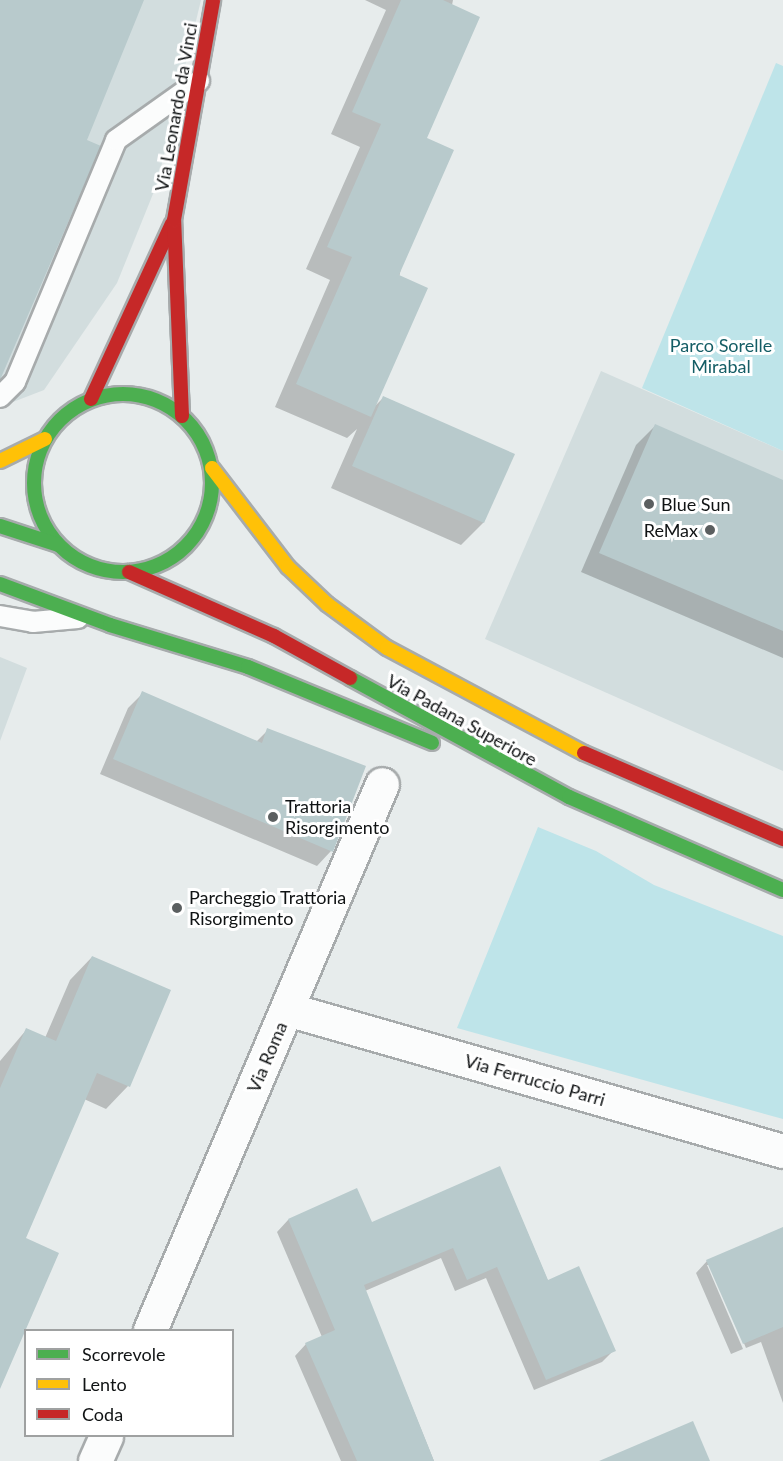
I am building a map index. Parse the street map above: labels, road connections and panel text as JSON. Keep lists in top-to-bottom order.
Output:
{
  "streets": {
    "main road": ["Via Leonardo da Vinci", "Via Padana Superiore"],
    "street": ["Via Roma", "Via Ferruccio Parri"]
  },
  "crossings": [
    ["Via Leonardo da Vinci", "Via Padana Superiore"],
    ["Via Roma", "Via Ferruccio Parri"]
  ],
  "parks": ["Parco Sorelle Mirabal"],
  "places": [
    "Blue Sun",
    "ReMax",
    "Trattoria Risorgimento",
    "Parcheggio Trattoria Risorgimento"
  ],
  "legend": ["Scorrevole", "Lento", "Coda"]
}
